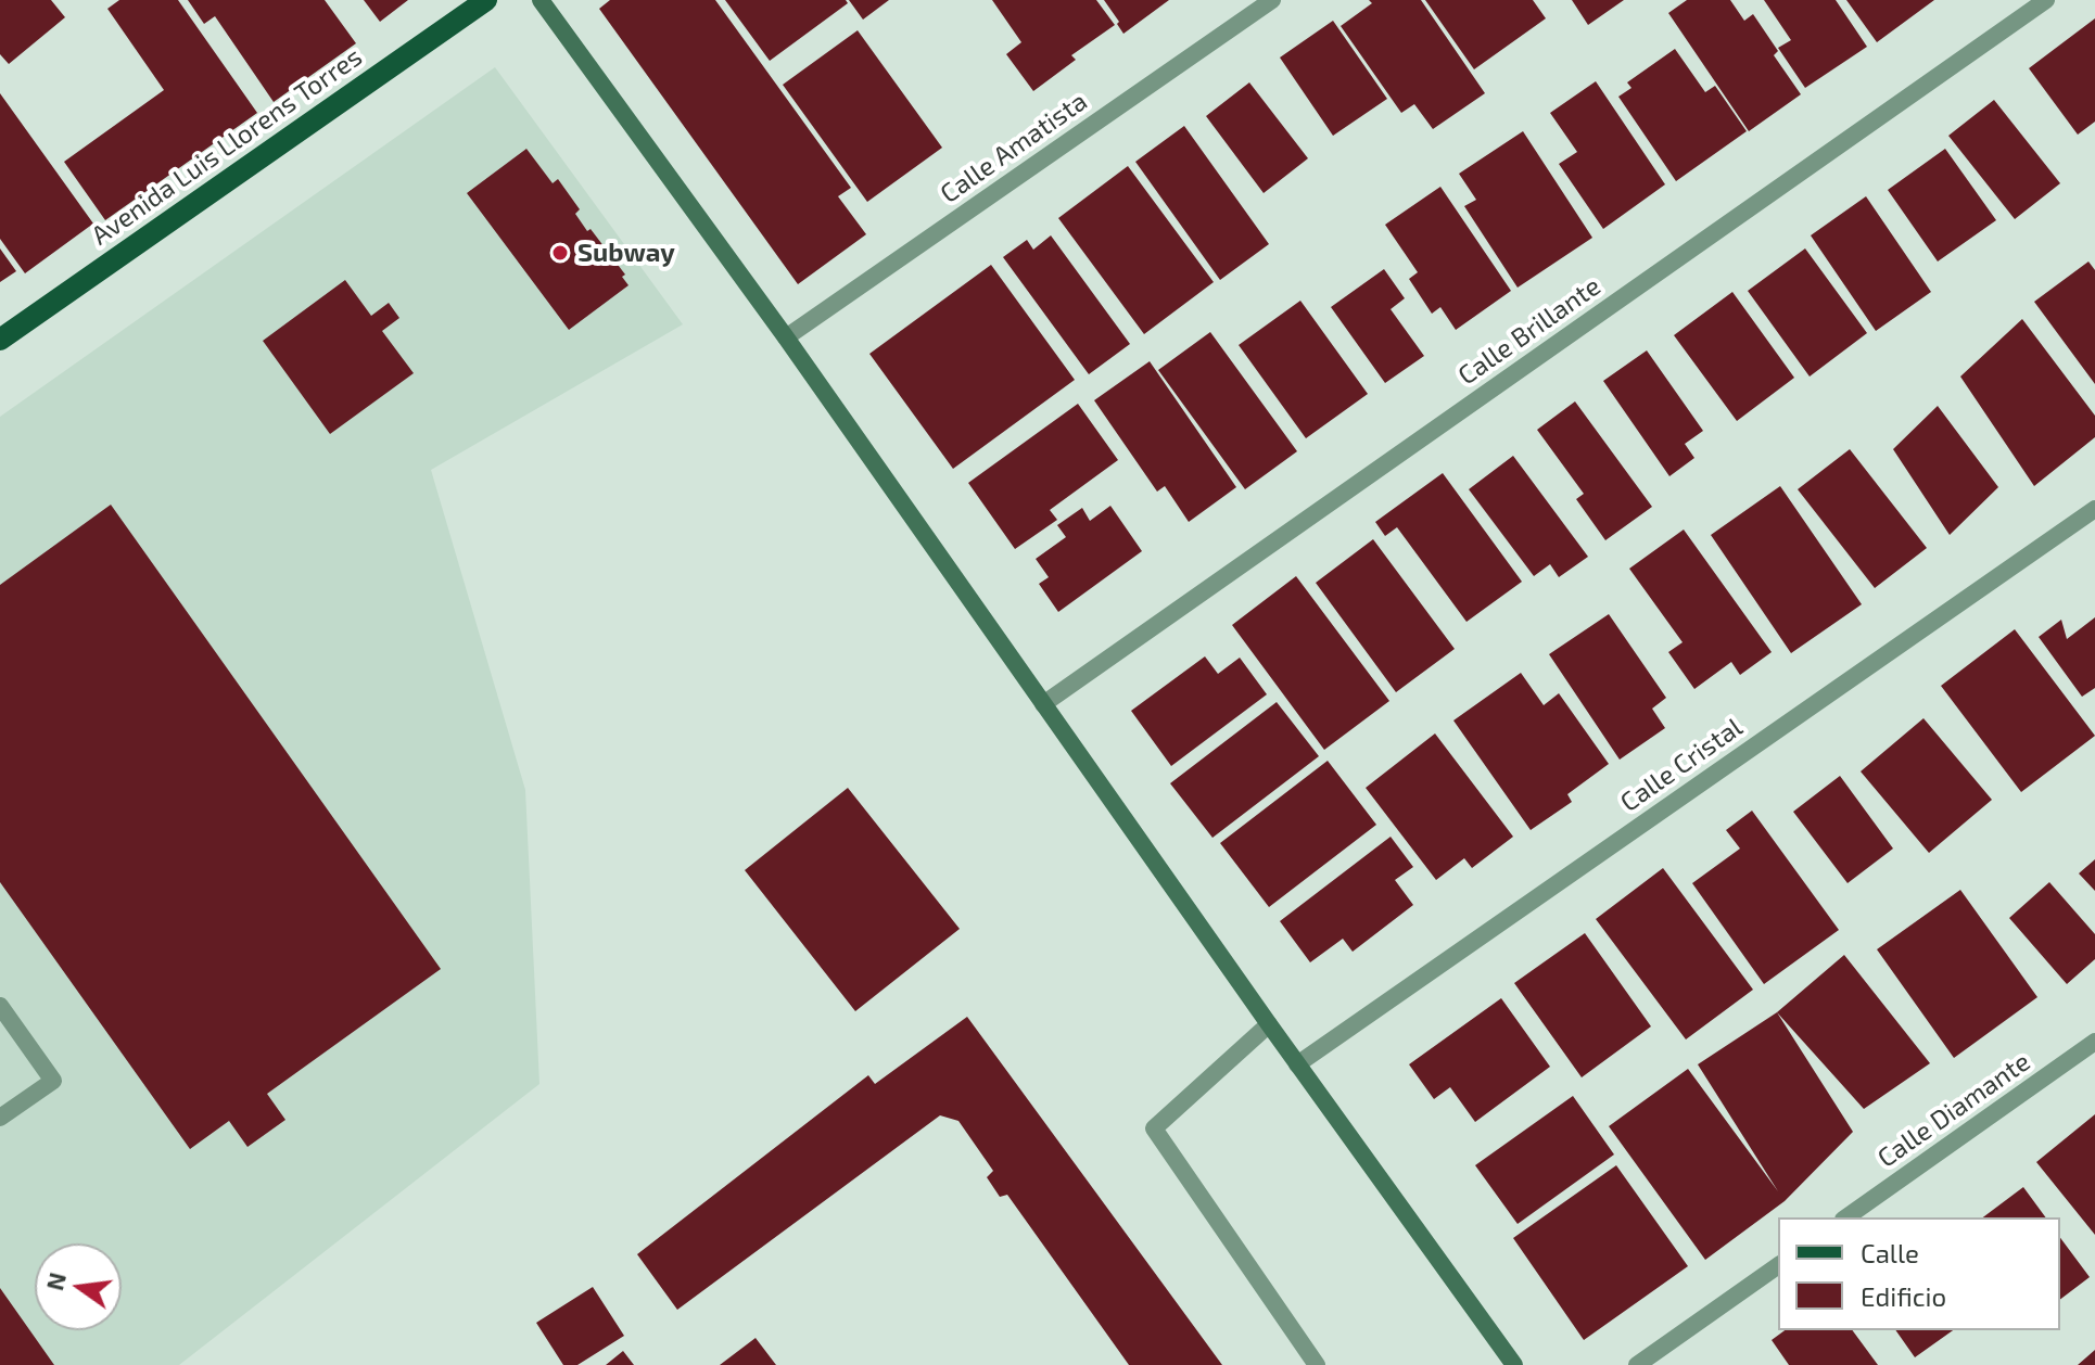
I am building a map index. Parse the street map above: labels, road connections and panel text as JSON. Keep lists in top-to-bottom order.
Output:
{
  "streets": {
    "main road": ["Avenida Luis Llorens Torres"],
    "street": [
      "Calle Amatista",
      "Calle Brillante",
      "Calle Cristal",
      "Calle Diamante"
    ]
  },
  "places": ["Subway"],
  "legend": ["Calle", "Edificio"],
  "north": "left"
}
